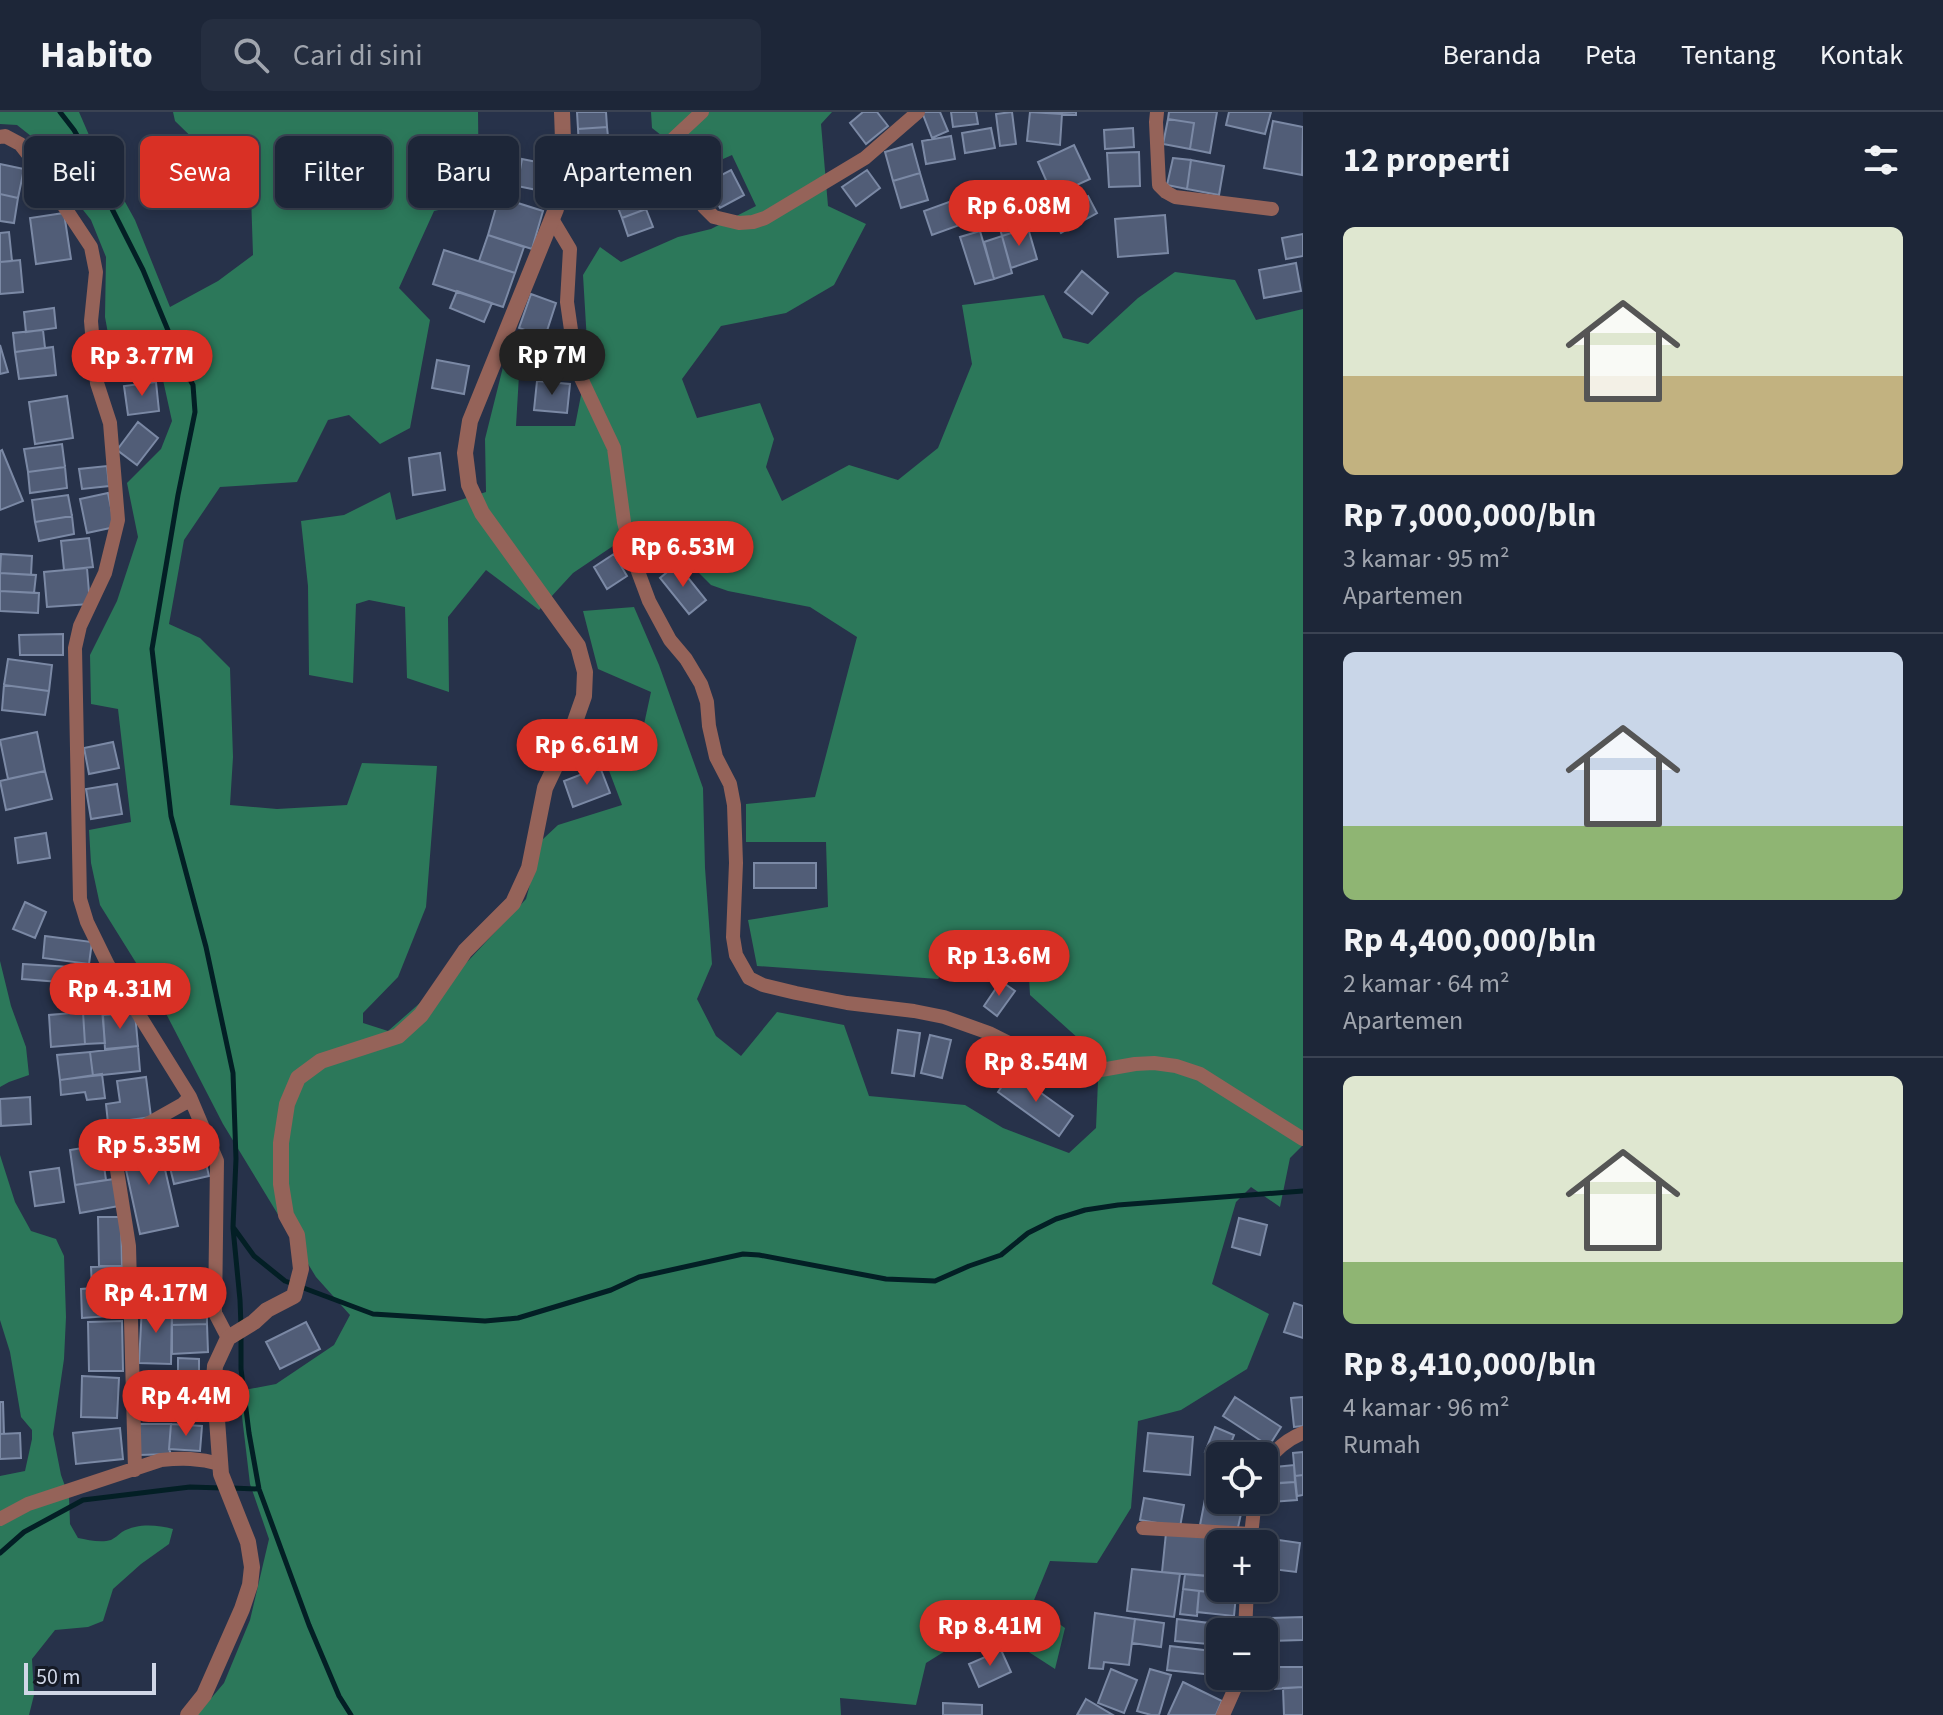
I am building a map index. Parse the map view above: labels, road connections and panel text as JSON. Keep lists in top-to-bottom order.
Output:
{
  "scale_bar": "50 m",
  "page": {
    "header": "Habito",
    "search": "Cari di sini",
    "nav": [
      "Beranda",
      "Peta",
      "Tentang",
      "Kontak"
    ],
    "heading": "12 properti",
    "chip": [
      "Beli",
      "Sewa",
      "Filter",
      "Baru",
      "Apartemen"
    ],
    "price": [
      "Rp 6.08M",
      "Rp 7M",
      "Rp 3.77M",
      "Rp 6.53M",
      "Rp 6.61M",
      "Rp 13.6M",
      "Rp 4.31M",
      "Rp 8.54M",
      "Rp 5.35M",
      "Rp 4.17M",
      "Rp 4.4M",
      "Rp 8.41M"
    ],
    "list": [
      {
        "name": "Rp 7,000,000/bln",
        "note": "3 kamar · 95 m² · Apartemen"
      },
      {
        "name": "Rp 4,400,000/bln",
        "note": "2 kamar · 64 m² · Apartemen"
      },
      {
        "name": "Rp 8,410,000/bln",
        "note": "4 kamar · 96 m² · Rumah"
      }
    ],
    "map_buttons": ["+", "−"],
    "scale": "50 m"
  }
}
